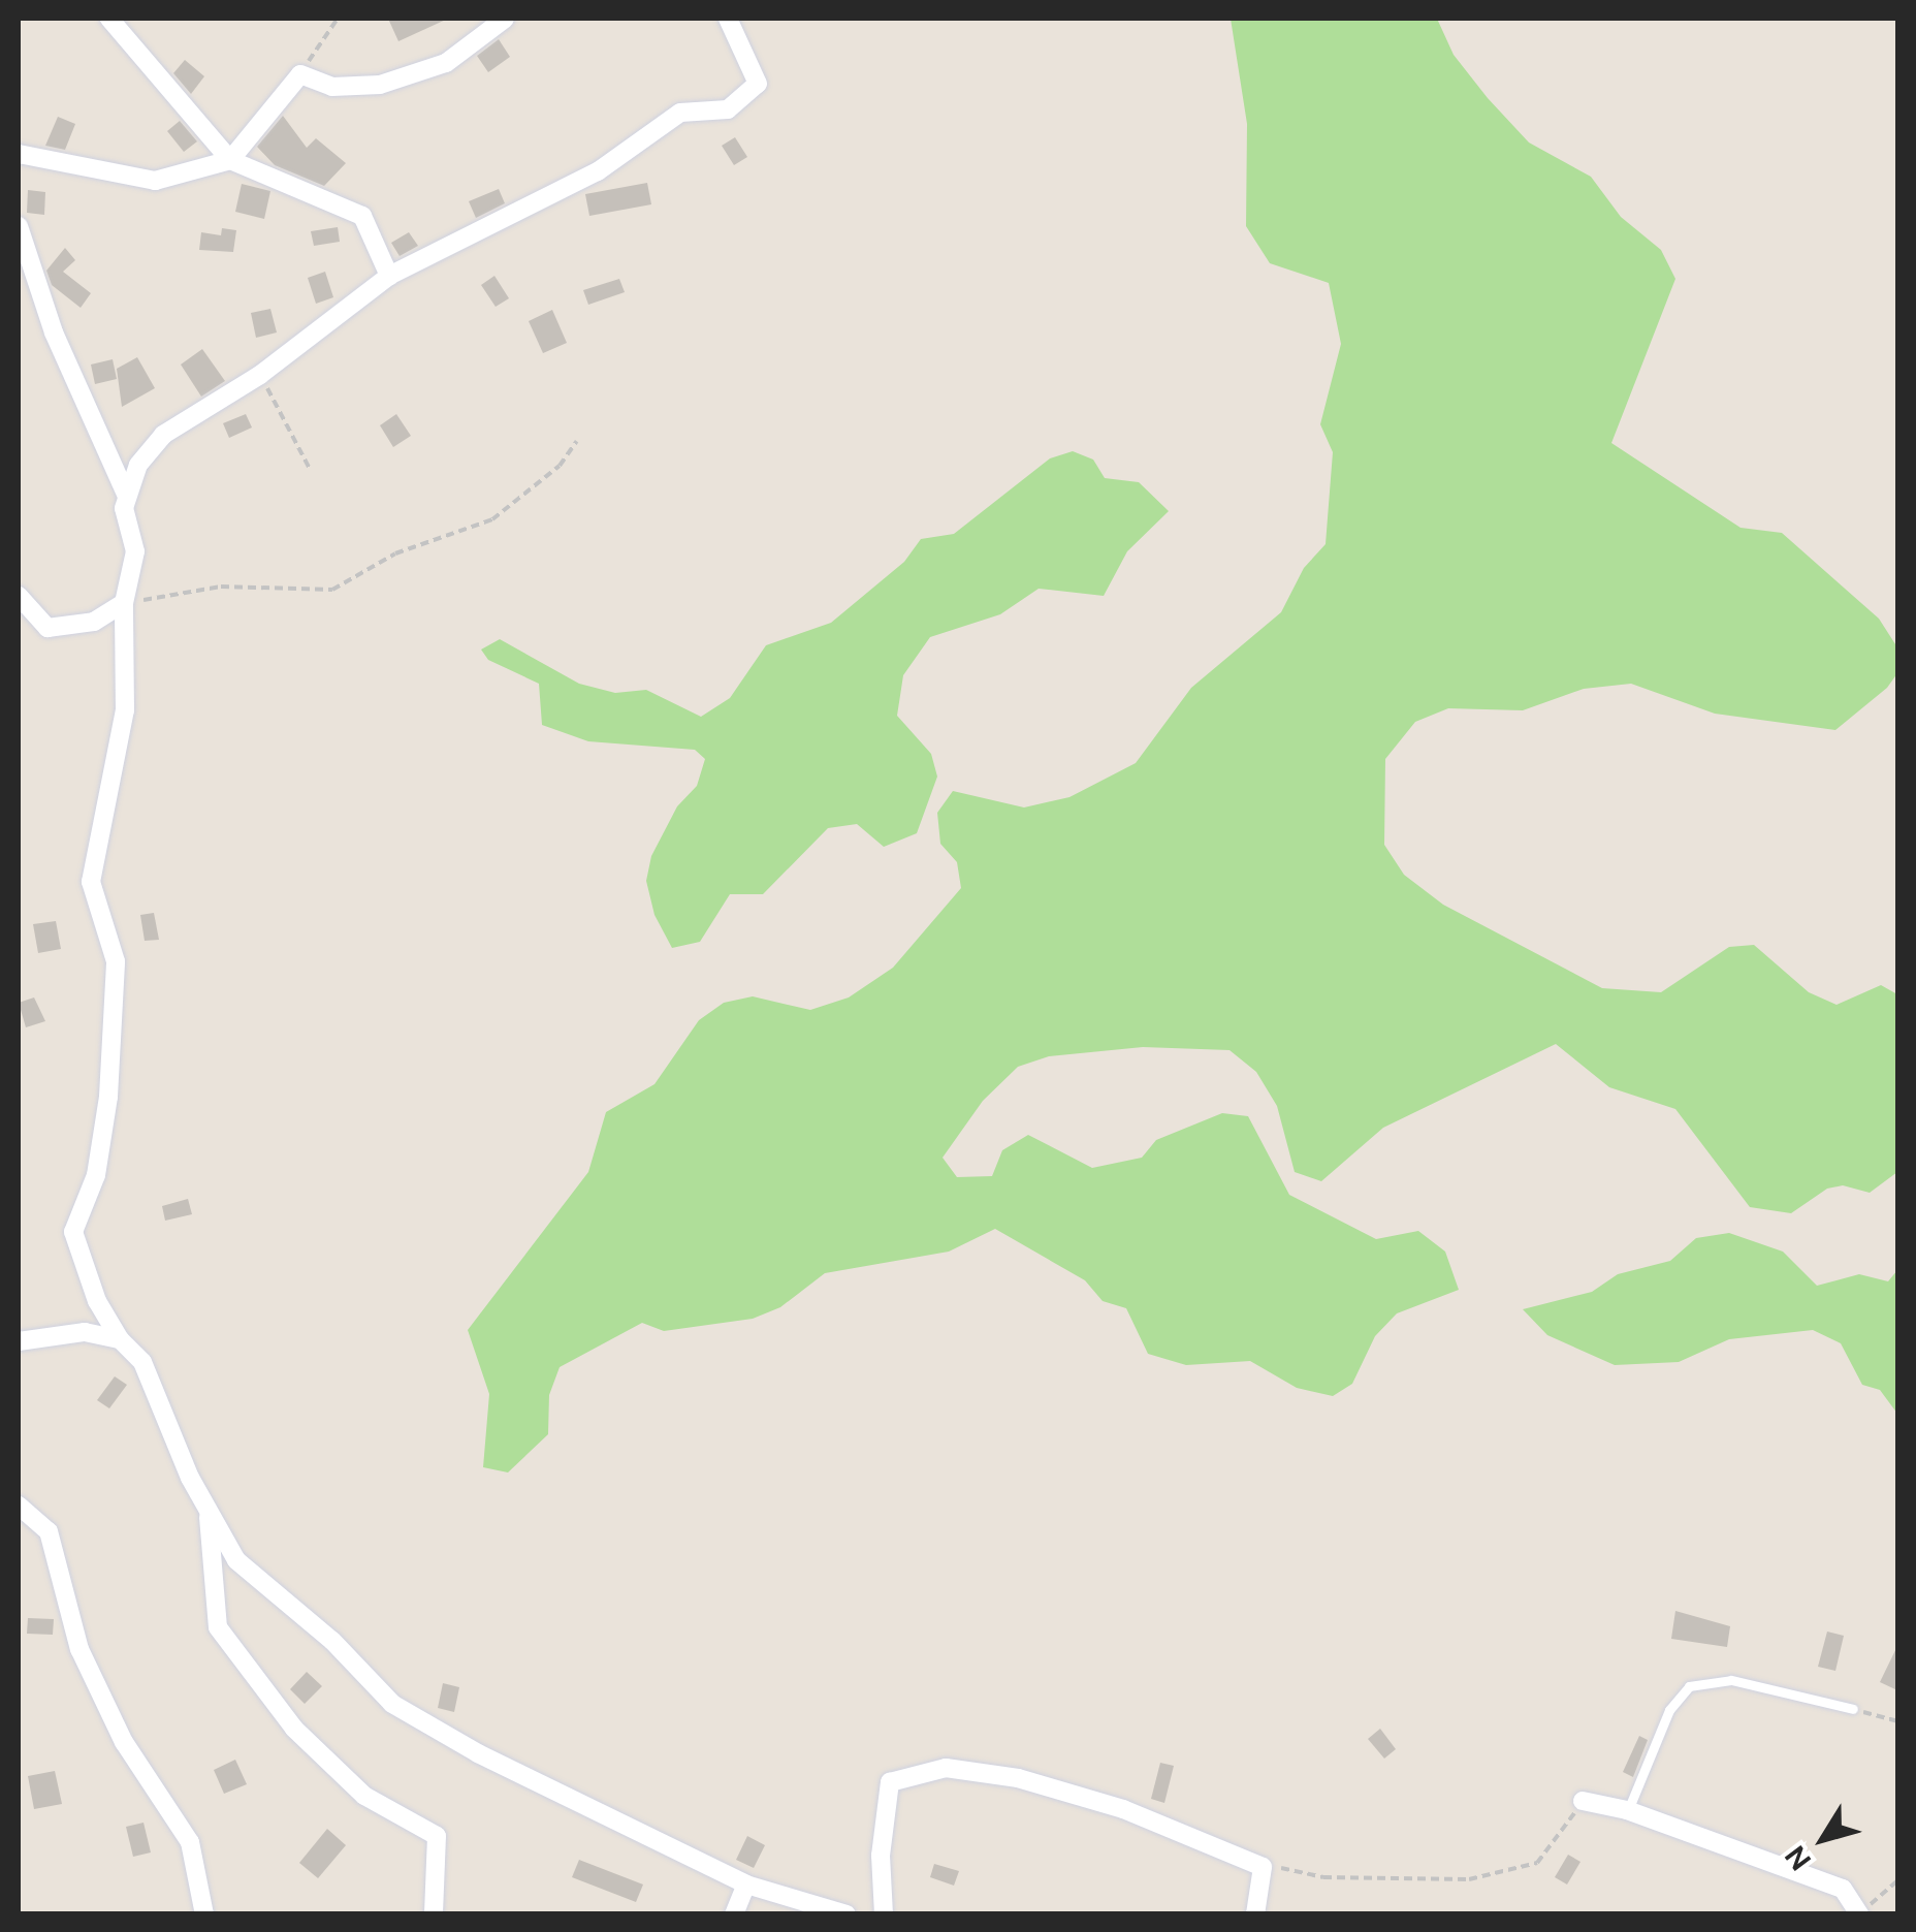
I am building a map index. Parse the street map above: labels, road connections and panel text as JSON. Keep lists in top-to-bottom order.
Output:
{
  "north": "bottom left"
}
